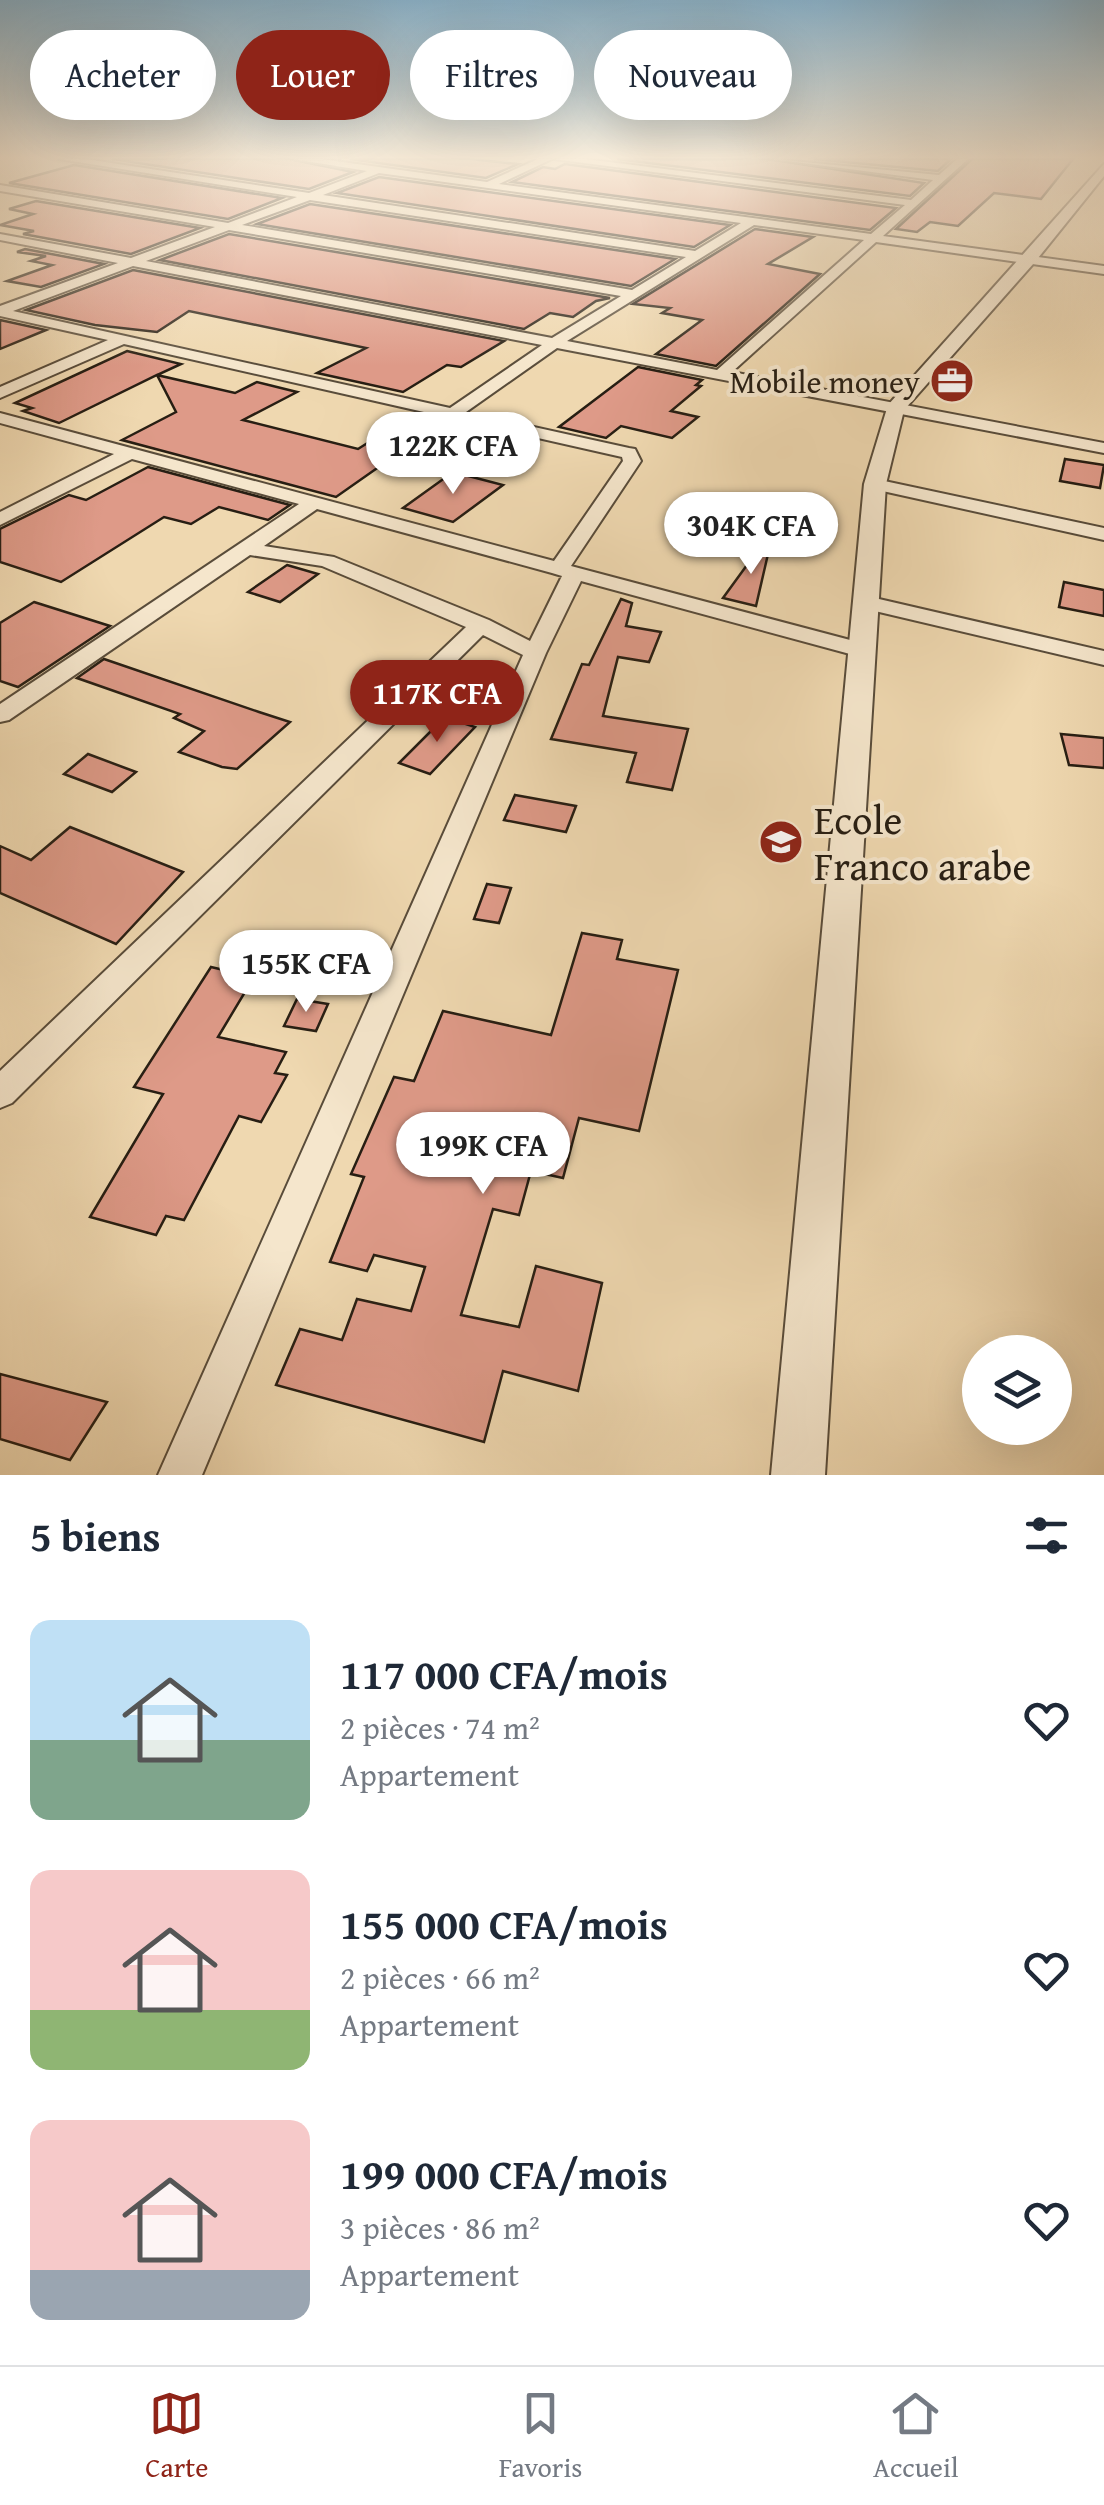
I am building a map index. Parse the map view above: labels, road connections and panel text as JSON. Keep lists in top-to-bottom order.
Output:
{
  "places": {
    "office": ["Mobile money"],
    "school or university": ["Ecole Franco arabe"]
  },
  "page": {
    "chip": [
      "Acheter",
      "Louer",
      "Filtres",
      "Nouveau"
    ],
    "price": [
      "122K CFA",
      "304K CFA",
      "117K CFA",
      "155K CFA",
      "199K CFA"
    ],
    "heading": "5 biens",
    "list": [
      {
        "name": "117 000 CFA/mois",
        "note": "2 pièces · 74 m² · Appartement"
      },
      {
        "name": "155 000 CFA/mois",
        "note": "2 pièces · 66 m² · Appartement"
      },
      {
        "name": "199 000 CFA/mois",
        "note": "3 pièces · 86 m² · Appartement"
      }
    ],
    "tabs": ["Carte", "Favoris", "Accueil"]
  }
}
